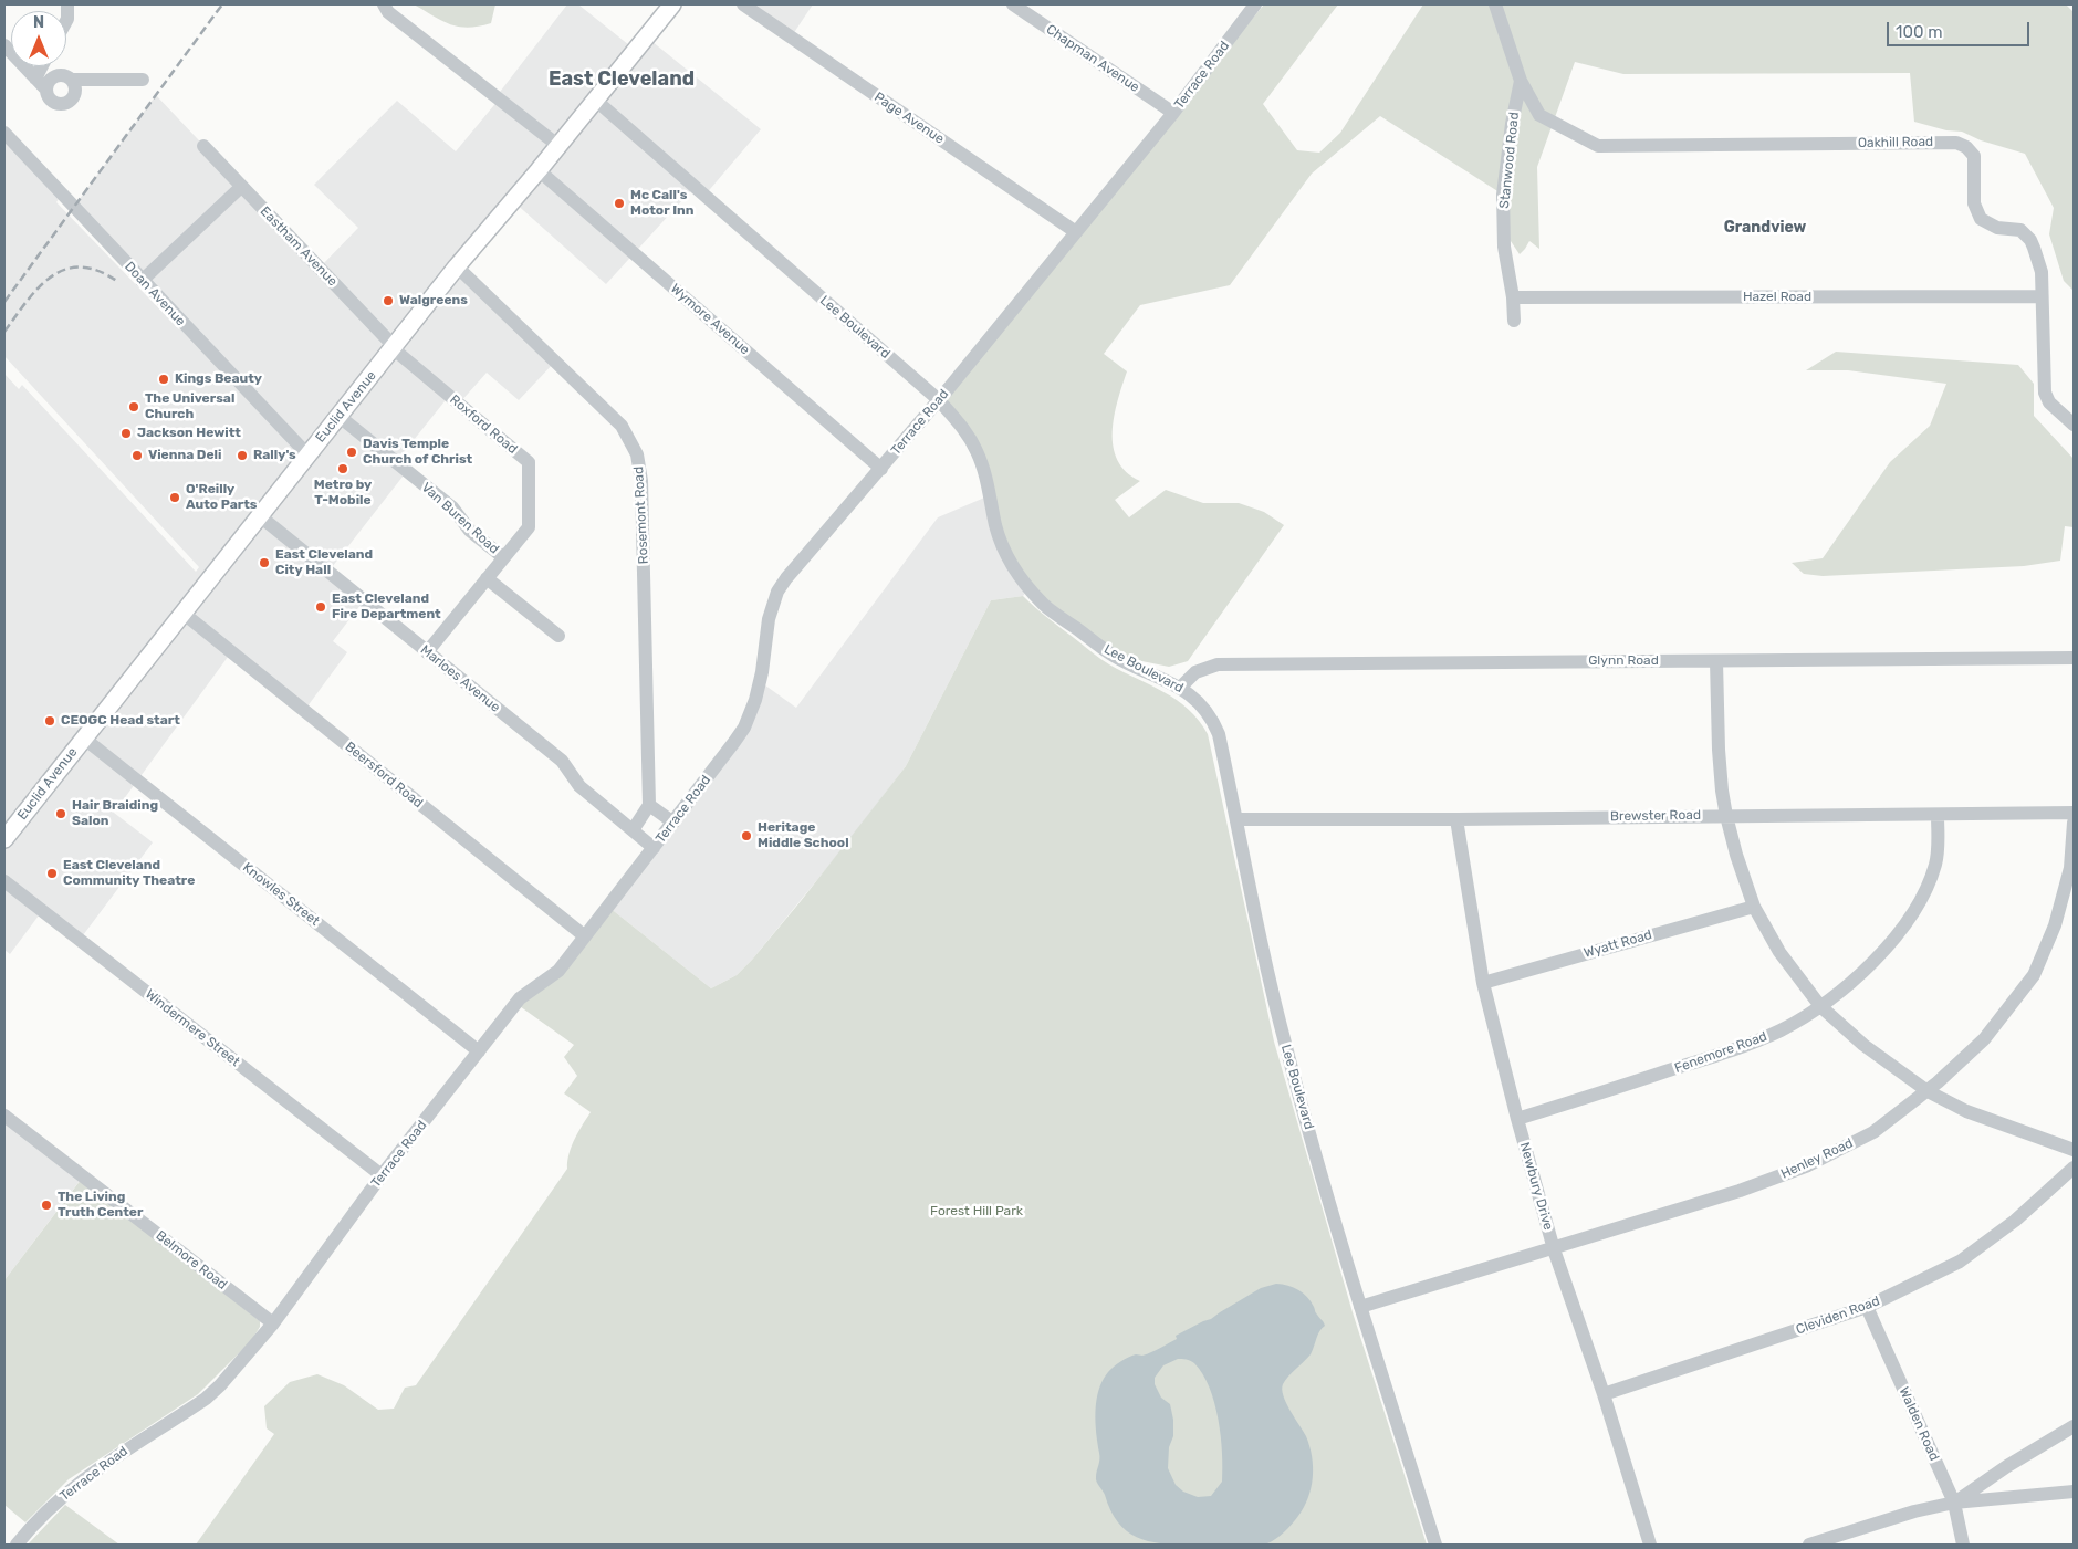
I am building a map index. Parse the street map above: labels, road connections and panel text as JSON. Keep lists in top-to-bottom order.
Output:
{
  "streets": {
    "main road": ["Euclid Avenue"],
    "street": [
      "Chapman Avenue",
      "Terrace Road",
      "Page Avenue",
      "Oakhill Road",
      "Stanwood Road",
      "Eastham Avenue",
      "Doan Avenue",
      "Hazel Road",
      "Wymore Avenue",
      "Lee Boulevard",
      "Roxford Road",
      "Rosemont Road",
      "Van Buren Road",
      "Glynn Road",
      "Marloes Avenue",
      "Beersford Road",
      "Brewster Road",
      "Knowles Street",
      "Wyatt Road",
      "Windermere Street",
      "Fenemore Road",
      "Henley Road",
      "Newbury Drive",
      "Belmore Road",
      "Cleviden Road",
      "Walden Road"
    ]
  },
  "crossings": [
    ["Chapman Avenue", "Terrace Road"],
    ["Terrace Road", "Page Avenue"],
    ["Terrace Road", "Wymore Avenue"],
    ["Terrace Road", "Lee Boulevard"],
    ["Terrace Road", "Marloes Avenue"],
    ["Terrace Road", "Beersford Road"],
    ["Terrace Road", "Knowles Street"],
    ["Terrace Road", "Windermere Street"],
    ["Terrace Road", "Belmore Road"],
    ["Oakhill Road", "Stanwood Road"],
    ["Oakhill Road", "Hazel Road"],
    ["Stanwood Road", "Hazel Road"],
    ["Eastham Avenue", "Euclid Avenue"],
    ["Eastham Avenue", "Roxford Road"],
    ["Doan Avenue", "Euclid Avenue"],
    ["Wymore Avenue", "Euclid Avenue"],
    ["Lee Boulevard", "Euclid Avenue"],
    ["Lee Boulevard", "Glynn Road"],
    ["Lee Boulevard", "Brewster Road"],
    ["Lee Boulevard", "Henley Road"],
    ["Euclid Avenue", "Roxford Road"],
    ["Euclid Avenue", "Rosemont Road"],
    ["Euclid Avenue", "Van Buren Road"],
    ["Euclid Avenue", "Marloes Avenue"],
    ["Euclid Avenue", "Beersford Road"],
    ["Euclid Avenue", "Knowles Street"],
    ["Roxford Road", "Van Buren Road"],
    ["Roxford Road", "Marloes Avenue"],
    ["Brewster Road", "Fenemore Road"],
    ["Brewster Road", "Newbury Drive"],
    ["Wyatt Road", "Newbury Drive"],
    ["Fenemore Road", "Newbury Drive"],
    ["Henley Road", "Newbury Drive"],
    ["Newbury Drive", "Cleviden Road"],
    ["Cleviden Road", "Walden Road"]
  ],
  "districts": ["East Cleveland", "Grandview"],
  "parks": ["Forest Hill Park"],
  "places": [
    "Mc Call's Motor Inn",
    "Walgreens",
    "Kings Beauty",
    "The Universal Church",
    "Jackson Hewitt",
    "Davis Temple Church of Christ",
    "Vienna Deli",
    "Rally's",
    "Metro by T-Mobile",
    "O'Reilly Auto Parts",
    "East Cleveland City Hall",
    "East Cleveland Fire Department",
    "CEOGC Head start",
    "Hair Braiding Salon",
    "Heritage Middle School",
    "East Cleveland Community Theatre",
    "The Living Truth Center"
  ],
  "scale_bar": "100 m",
  "north": "top"
}
